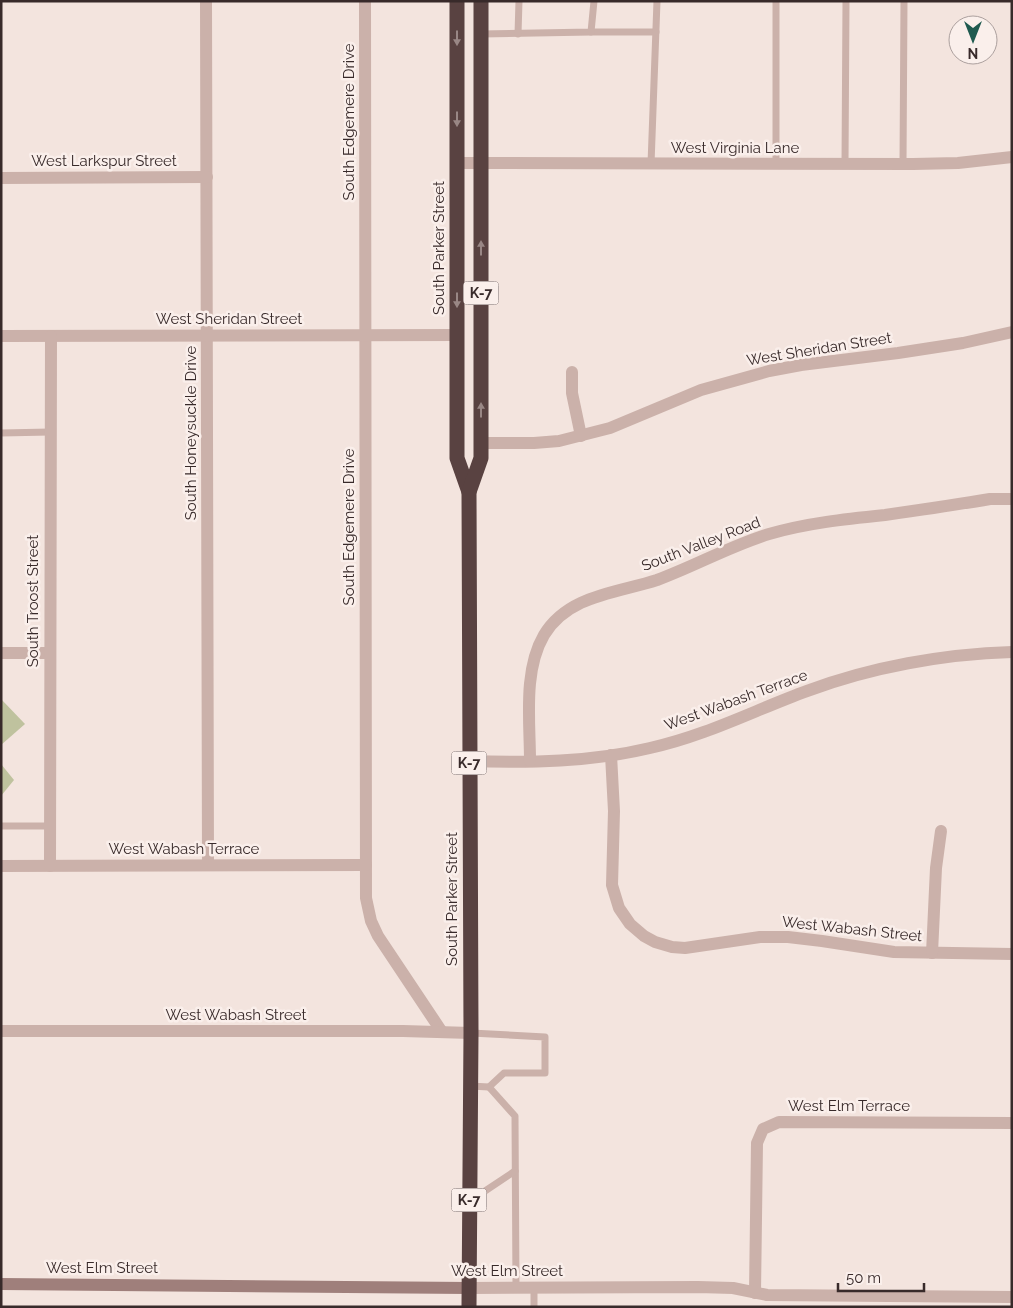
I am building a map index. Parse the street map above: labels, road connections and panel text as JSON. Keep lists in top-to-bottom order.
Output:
{
  "streets": {
    "highway": ["South Parker Street", "K-7"],
    "street": [
      "South Edgemere Drive",
      "West Virginia Lane",
      "West Larkspur Street",
      "West Sheridan Street",
      "South Honeysuckle Drive",
      "South Valley Road",
      "South Troost Street",
      "West Wabash Terrace",
      "West Wabash Street",
      "West Elm Terrace",
      "West Elm Street"
    ]
  },
  "crossings": [
    ["South Edgemere Drive", "West Sheridan Street"],
    ["South Edgemere Drive", "West Wabash Terrace"],
    ["South Edgemere Drive", "West Wabash Street"],
    ["West Virginia Lane", "South Parker Street"],
    ["West Larkspur Street", "South Honeysuckle Drive"],
    ["South Parker Street", "West Sheridan Street"],
    ["South Parker Street", "West Wabash Terrace"],
    ["South Parker Street", "West Wabash Street"],
    ["South Parker Street", "West Elm Street"],
    ["West Sheridan Street", "South Honeysuckle Drive"],
    ["West Sheridan Street", "South Troost Street"],
    ["South Honeysuckle Drive", "West Wabash Terrace"],
    ["South Valley Road", "West Wabash Terrace"],
    ["South Troost Street", "West Wabash Terrace"],
    ["West Wabash Terrace", "West Wabash Street"],
    ["West Elm Terrace", "West Elm Street"]
  ],
  "scale_bar": "50 m",
  "north": "bottom"
}
